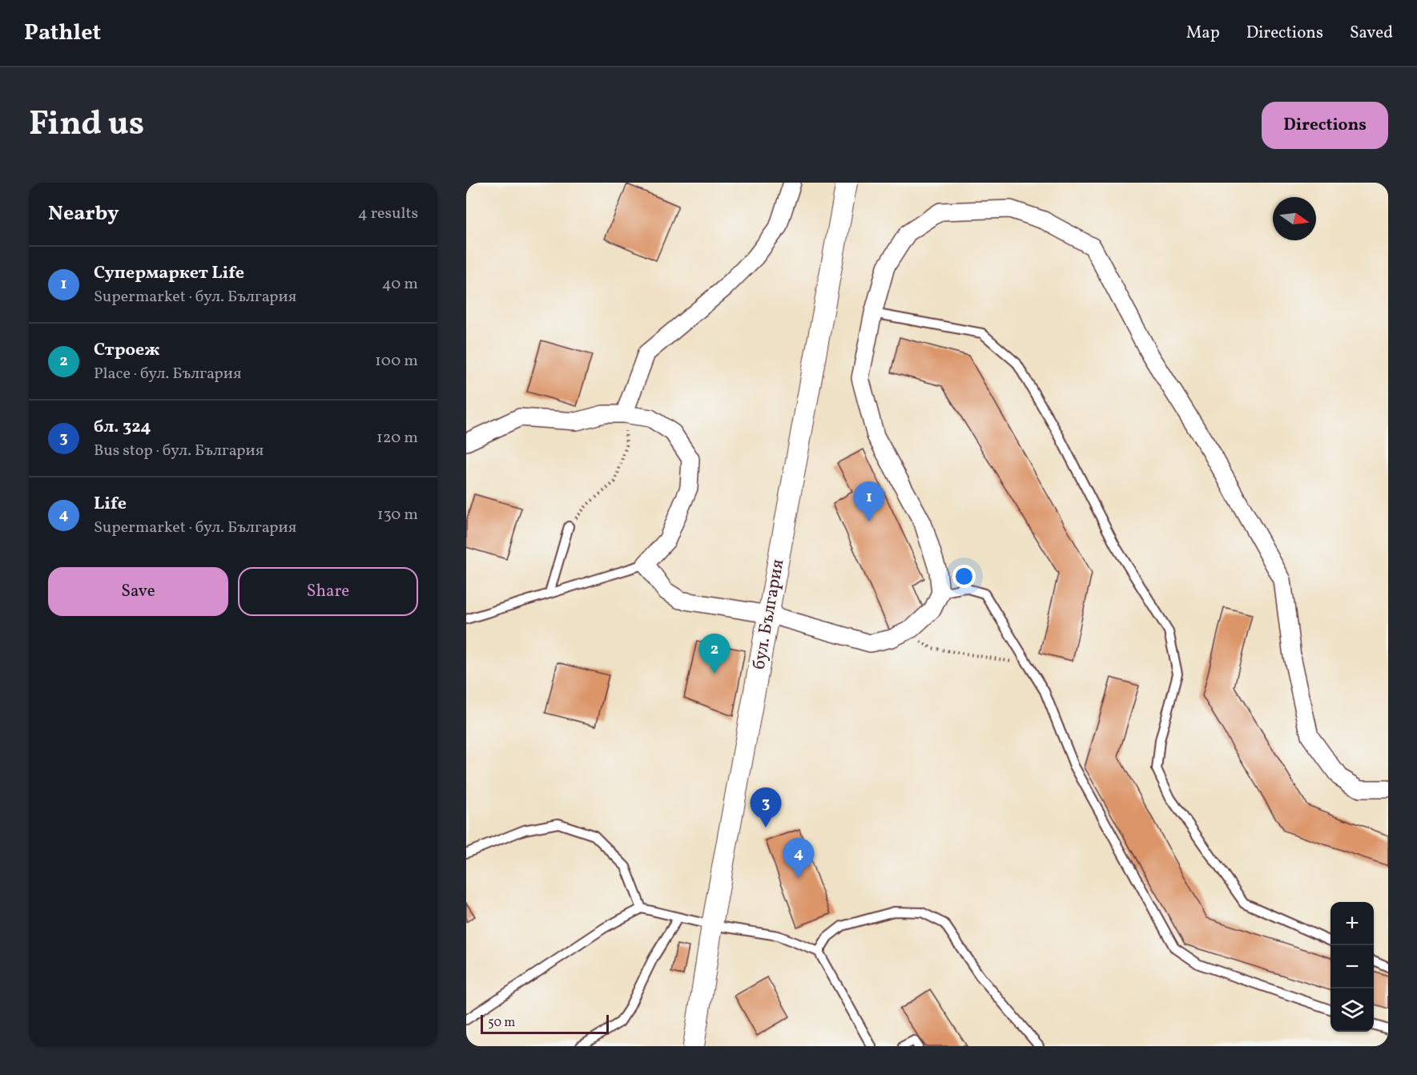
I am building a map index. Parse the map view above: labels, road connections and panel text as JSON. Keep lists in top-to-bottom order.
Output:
{
  "streets": {
    "street": ["бул. България"]
  },
  "scale_bar": "50 m",
  "north": "right",
  "page": {
    "header": "Pathlet",
    "nav": ["Map", "Directions", "Saved"],
    "title": "Find us",
    "buttons": [
      "Directions",
      ["Save", "Share"]
    ],
    "heading": ["Nearby", "4 results"],
    "list": [
      {
        "mark": "1",
        "name": "Супермаркет Life",
        "note": "Supermarket · бул. България",
        "value": "40 m"
      },
      {
        "mark": "2",
        "name": "Строеж",
        "note": "Place · бул. България",
        "value": "100 m"
      },
      {
        "mark": "3",
        "name": "бл. 324",
        "note": "Bus stop · бул. България",
        "value": "120 m"
      },
      {
        "mark": "4",
        "name": "Life",
        "note": "Supermarket · бул. България",
        "value": "130 m"
      }
    ],
    "pins": [
      "1",
      "2",
      "3",
      "4"
    ],
    "map_buttons": ["+", "−"],
    "scale": "50 m"
  }
}
